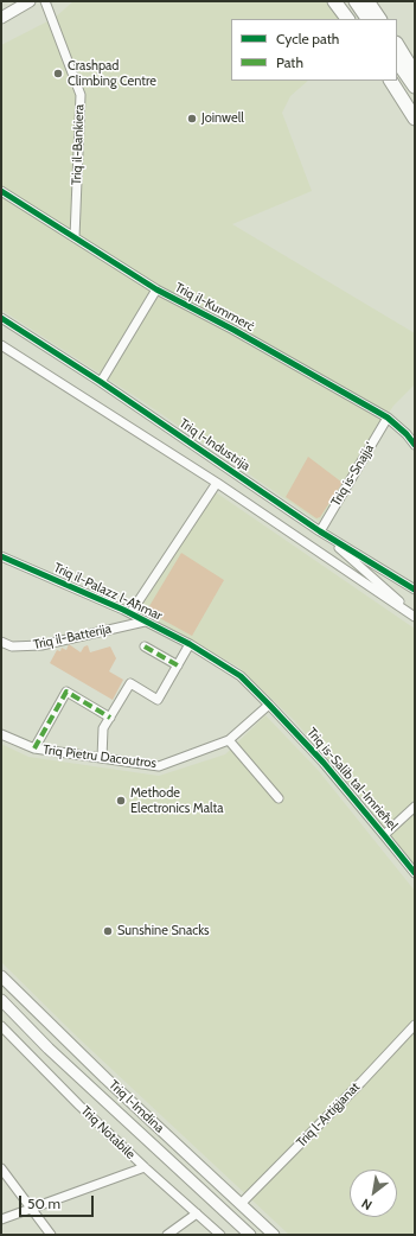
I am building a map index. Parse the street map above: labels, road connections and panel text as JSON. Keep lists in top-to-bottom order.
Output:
{
  "streets": {
    "main road": ["Triq l-Imdina"],
    "street": [
      "Triq il-Bankiera",
      "Triq il-Kummerċ",
      "Triq l-Industrija",
      "Triq is-Snajja'",
      "Triq il-Palazz l-Aħmar",
      "Triq il-Batterija",
      "Triq Pietru Dacoutros",
      "Triq is-Salib tal-Imrieħel",
      "Triq l-Artiġjanat",
      "Triq Notabile"
    ]
  },
  "crossings": [
    ["Triq il-Bankiera", "Triq il-Kummerċ"],
    ["Triq il-Kummerċ", "Triq is-Snajja'"],
    ["Triq l-Industrija", "Triq is-Snajja'"],
    ["Triq il-Palazz l-Aħmar", "Triq il-Batterija"],
    ["Triq il-Palazz l-Aħmar", "Triq Pietru Dacoutros"],
    ["Triq il-Palazz l-Aħmar", "Triq is-Salib tal-Imrieħel"],
    ["Triq Pietru Dacoutros", "Triq is-Salib tal-Imrieħel"],
    ["Triq l-Imdina", "Triq l-Artiġjanat"]
  ],
  "places": [
    "Crashpad Climbing Centre",
    "Joinwell",
    "Methode Electronics Malta",
    "Sunshine Snacks"
  ],
  "legend": ["Cycle path", "Path"],
  "scale_bar": "50 m",
  "north": "bottom left"
}
